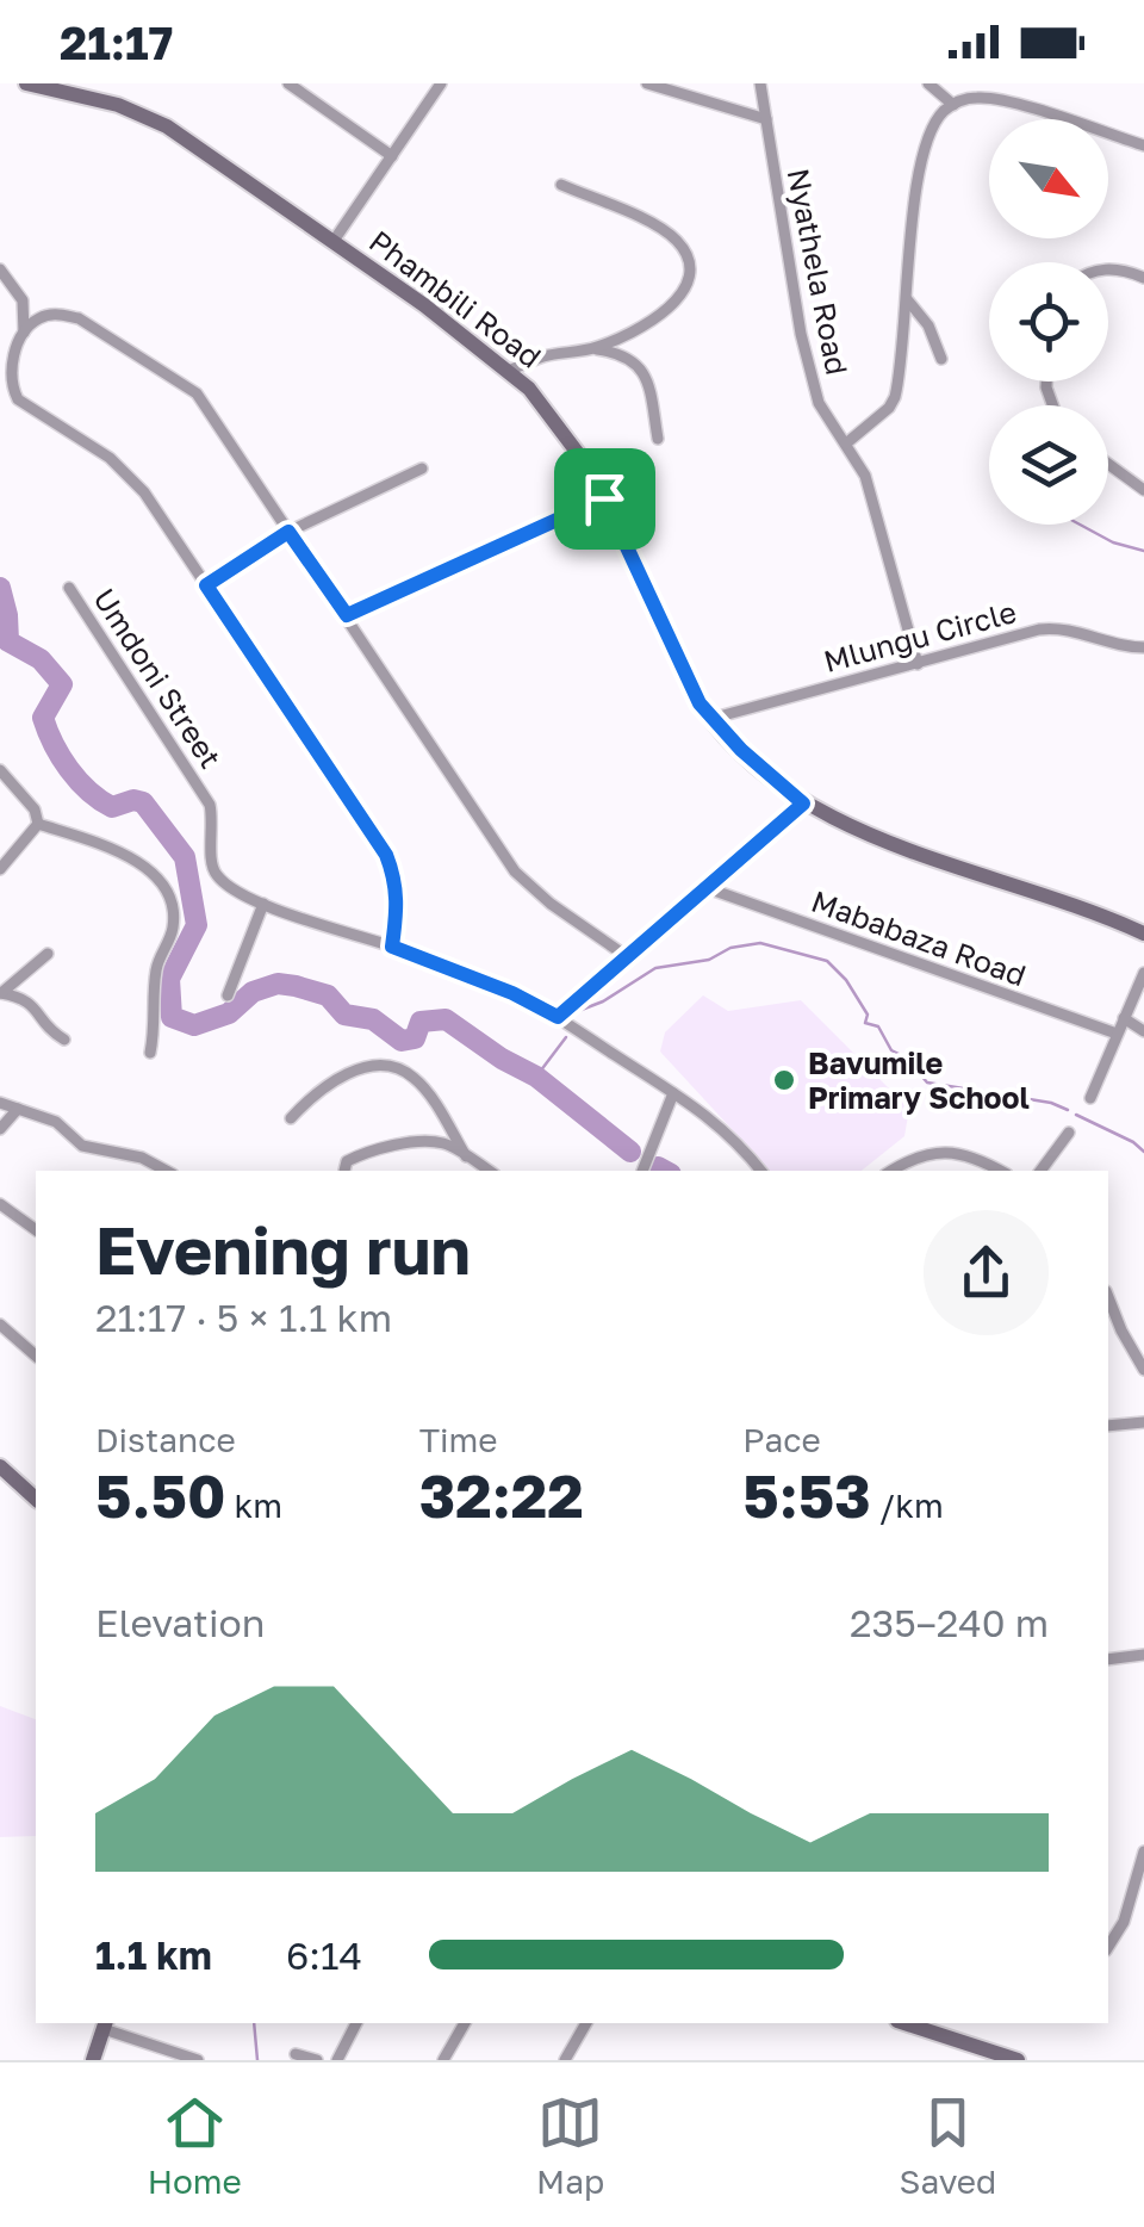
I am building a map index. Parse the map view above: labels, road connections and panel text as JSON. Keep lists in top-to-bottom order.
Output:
{
  "streets": {
    "street": [
      "Nyathela Road",
      "Phambili Road",
      "Mlungu Circle",
      "Umdoni Street",
      "Mababaza Road"
    ]
  },
  "crossings": [
    ["Nyathela Road", "Mlungu Circle"],
    ["Phambili Road", "Mlungu Circle"]
  ],
  "places": ["Bavumile Primary School"],
  "north": "bottom right",
  "page": {
    "status": "21:17",
    "heading": ["Evening run", "21:17 · 5 × 1.1 km"],
    "stats": [
      ["Distance", "5.50 km"],
      ["Time", "32:22"],
      ["Pace", "5:53 /km"]
    ],
    "chart": ["Elevation", "235–240 m"],
    "list": [
      {
        "name": "1.1 km",
        "note": "6:14"
      }
    ],
    "tabs": ["Home", "Map", "Saved"]
  }
}
